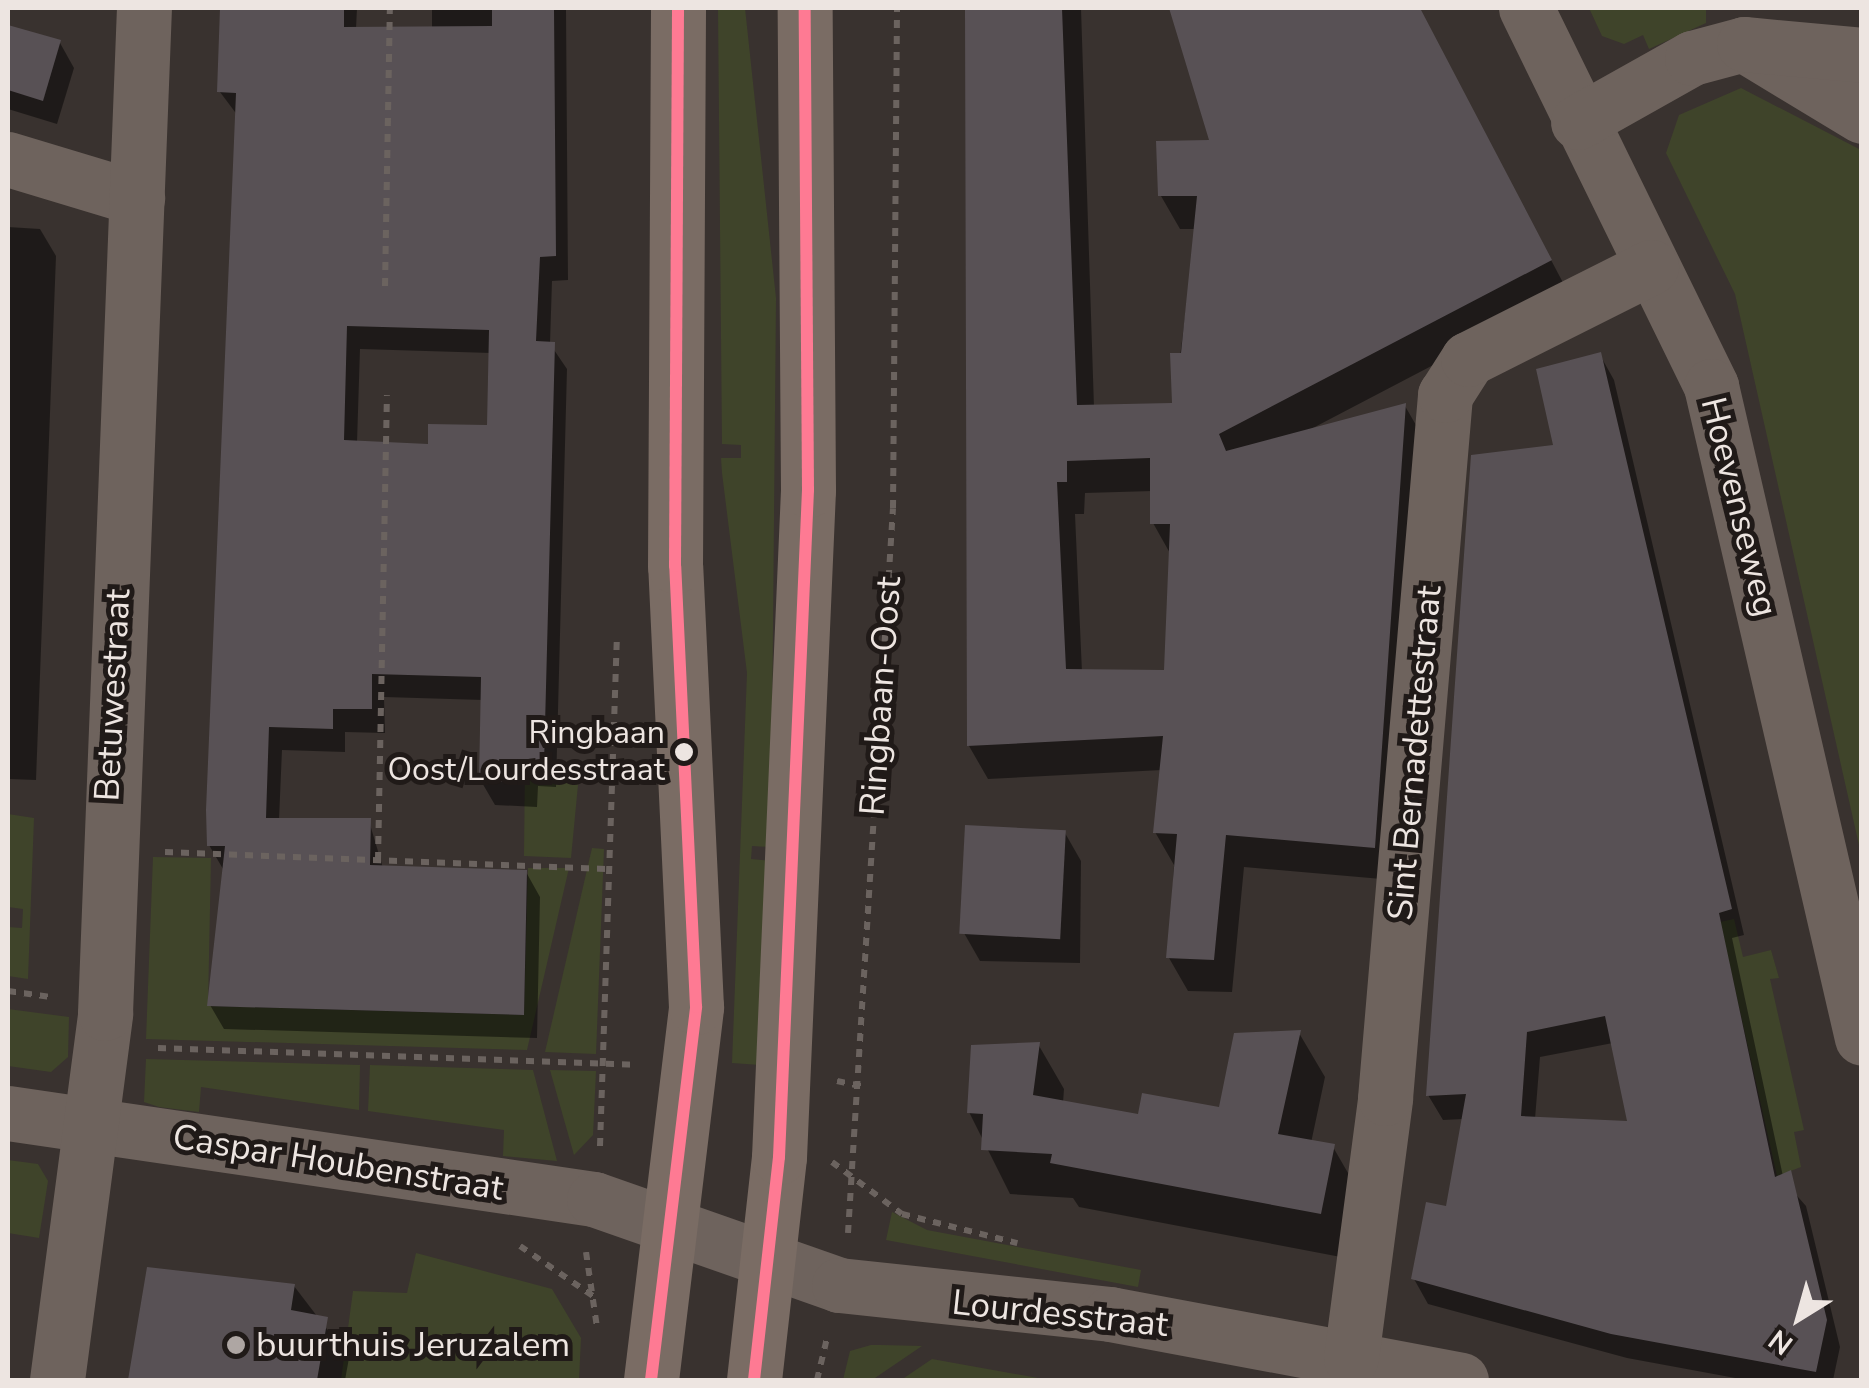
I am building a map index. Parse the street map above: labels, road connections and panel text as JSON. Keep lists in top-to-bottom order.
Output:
{
  "streets": {
    "street": [
      "Hoevenseweg",
      "Betuwestraat",
      "Sint Bernadettestraat",
      "Caspar Houbenstraat",
      "Lourdesstraat"
    ],
    "path": ["Ringbaan-Oost"]
  },
  "crossings": [
    ["Hoevenseweg", "Sint Bernadettestraat"],
    ["Betuwestraat", "Caspar Houbenstraat"],
    ["Ringbaan-Oost", "Lourdesstraat"],
    ["Sint Bernadettestraat", "Lourdesstraat"],
    ["Caspar Houbenstraat", "Lourdesstraat"]
  ],
  "places": ["Ringbaan Oost/Lourdesstraat", "buurthuis Jeruzalem"],
  "north": "bottom left"
}
